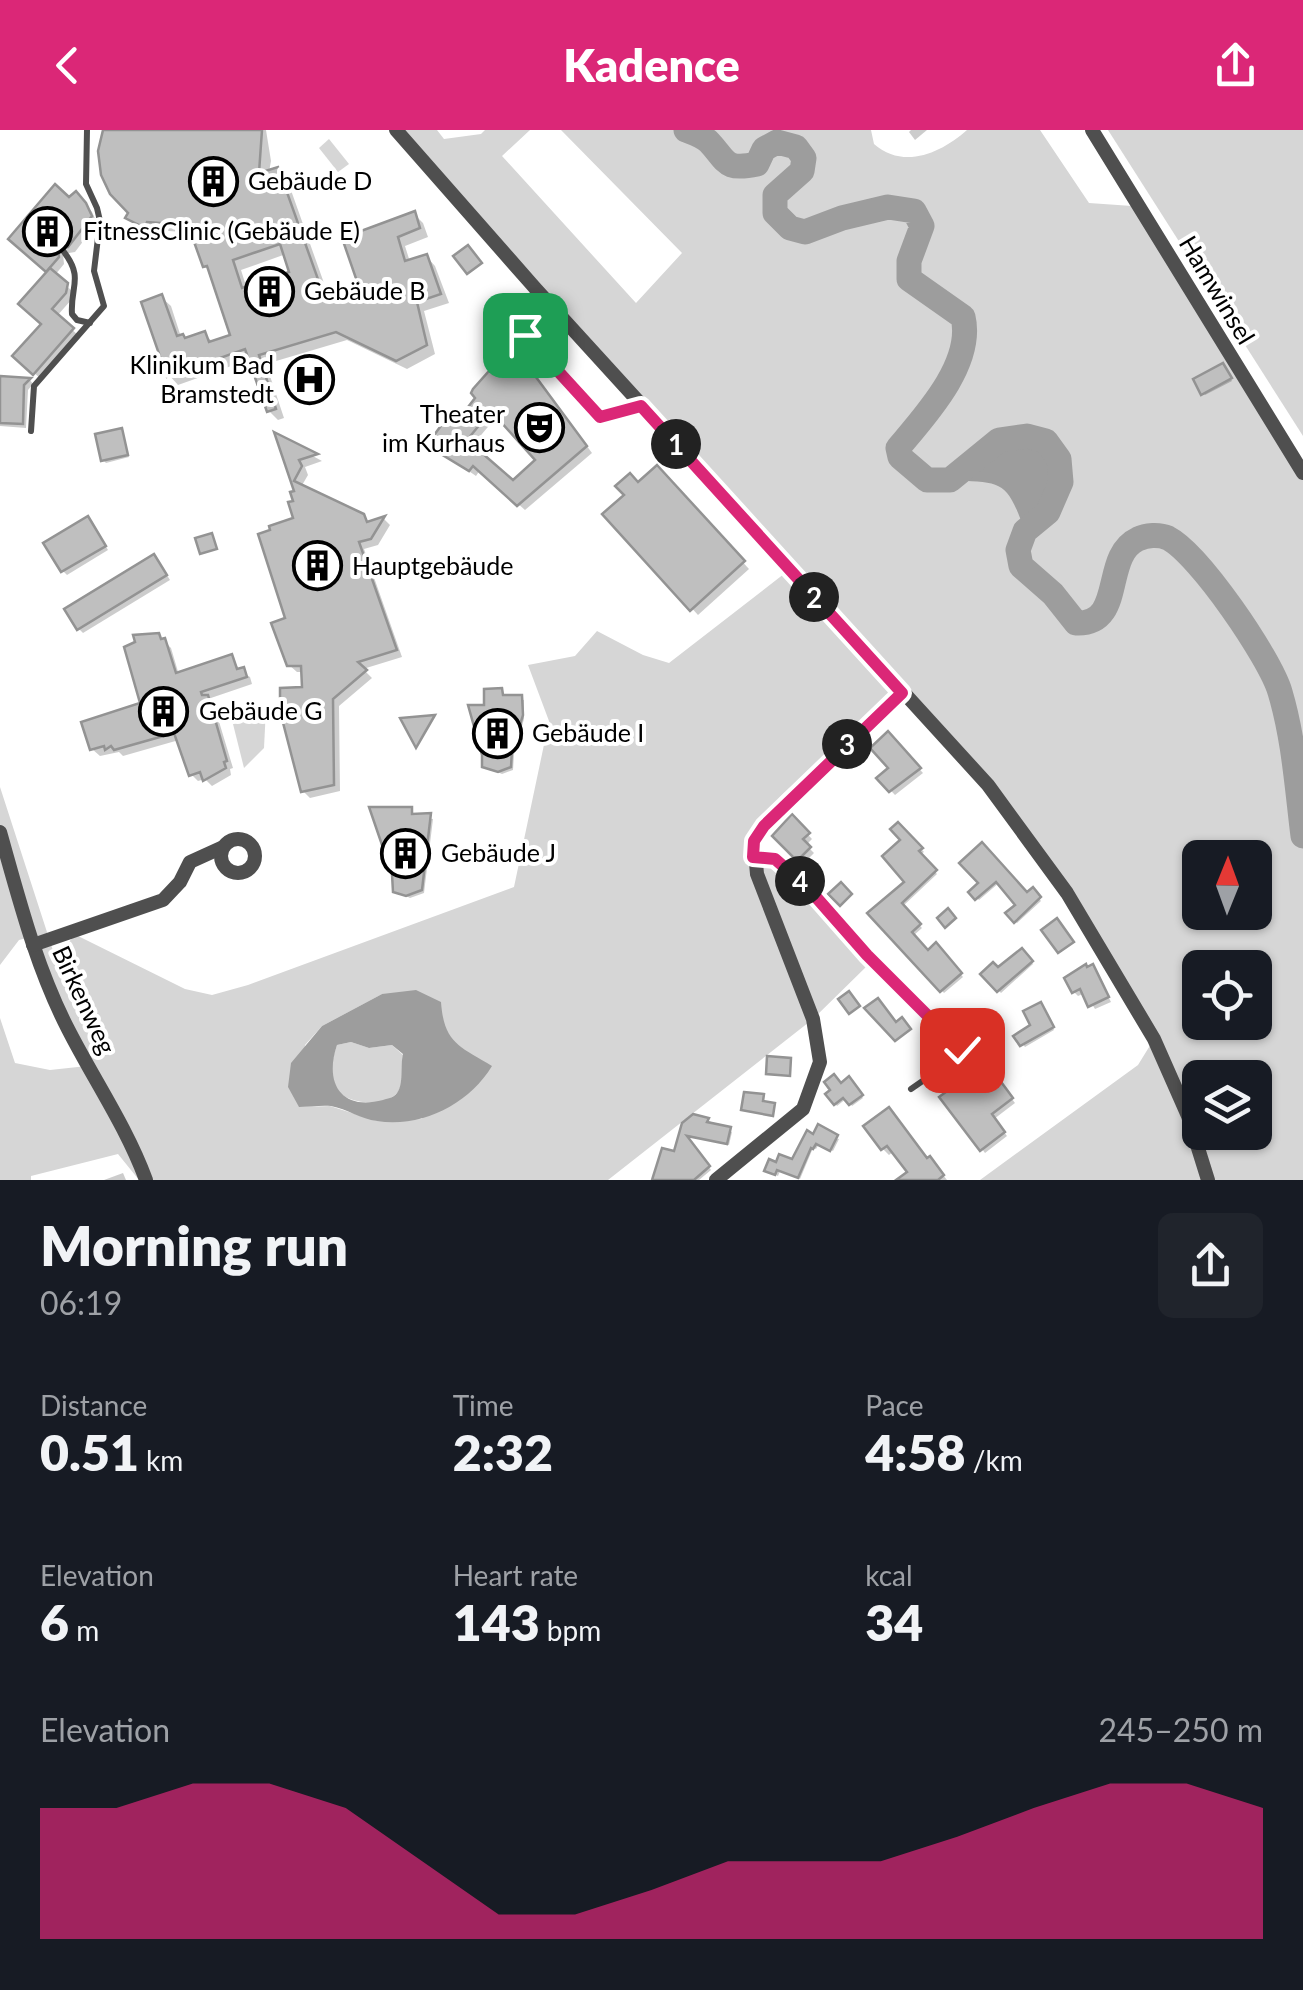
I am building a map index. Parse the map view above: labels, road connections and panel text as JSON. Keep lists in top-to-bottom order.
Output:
{
  "streets": {
    "street": ["Hamwinsel", "Birkenweg"]
  },
  "places": {
    "building": [
      "Gebäude D",
      "FitnessClinic (Gebäude E)",
      "Gebäude B",
      "Hauptgebäude",
      "Gebäude G",
      "Gebäude I",
      "Gebäude J"
    ],
    "hospital": ["Klinikum Bad Bramstedt"],
    "theatre": ["Theater im Kurhaus"]
  },
  "north": "top",
  "page": {
    "header": "Kadence",
    "pins": [
      "1",
      "2",
      "3",
      "4"
    ],
    "heading": ["Morning run", "06:19"],
    "stats": [
      ["Distance", "0.51 km"],
      ["Time", "2:32"],
      ["Pace", "4:58 /km"],
      ["Elevation", "6 m"],
      ["Heart rate", "143 bpm"],
      ["kcal", "34"]
    ],
    "chart": ["Elevation", "245–250 m"]
  }
}
